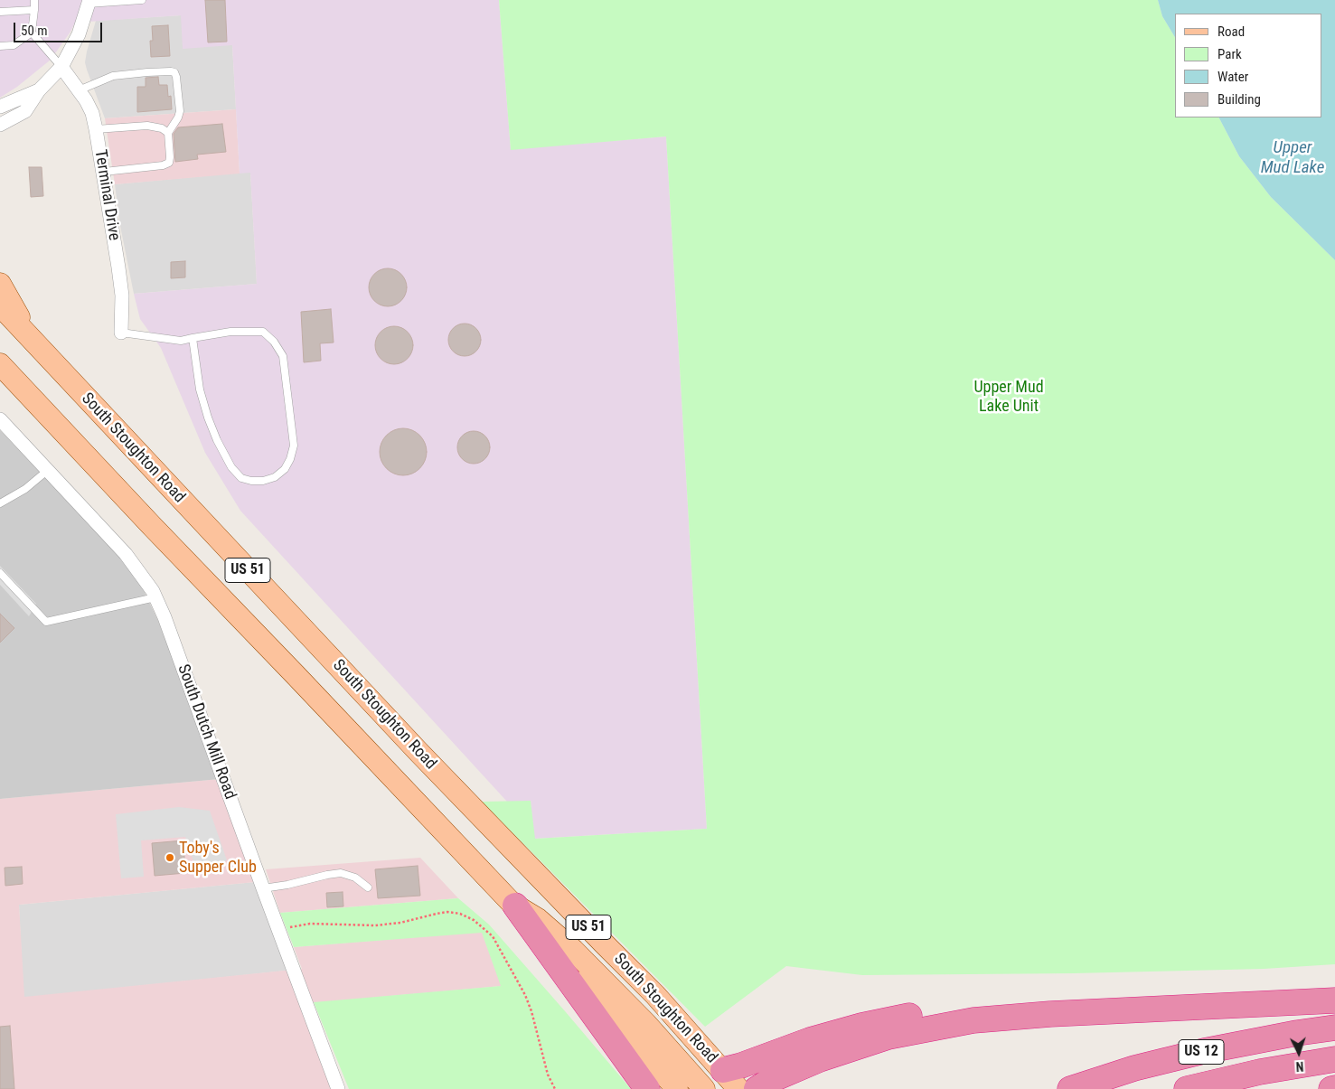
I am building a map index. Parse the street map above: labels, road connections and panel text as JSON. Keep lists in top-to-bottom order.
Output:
{
  "streets": {
    "highway": ["US 12"],
    "main road": ["South Stoughton Road", "US 51"],
    "street": ["Terminal Drive", "South Dutch Mill Road"]
  },
  "crossings": [
    ["South Stoughton Road", "US 51"]
  ],
  "water": ["Upper Mud Lake"],
  "parks": ["Upper Mud Lake Unit"],
  "places": ["Toby's Supper Club"],
  "legend": [
    "Road",
    "Park",
    "Water",
    "Building"
  ],
  "scale_bar": "50 m",
  "north": "bottom"
}
